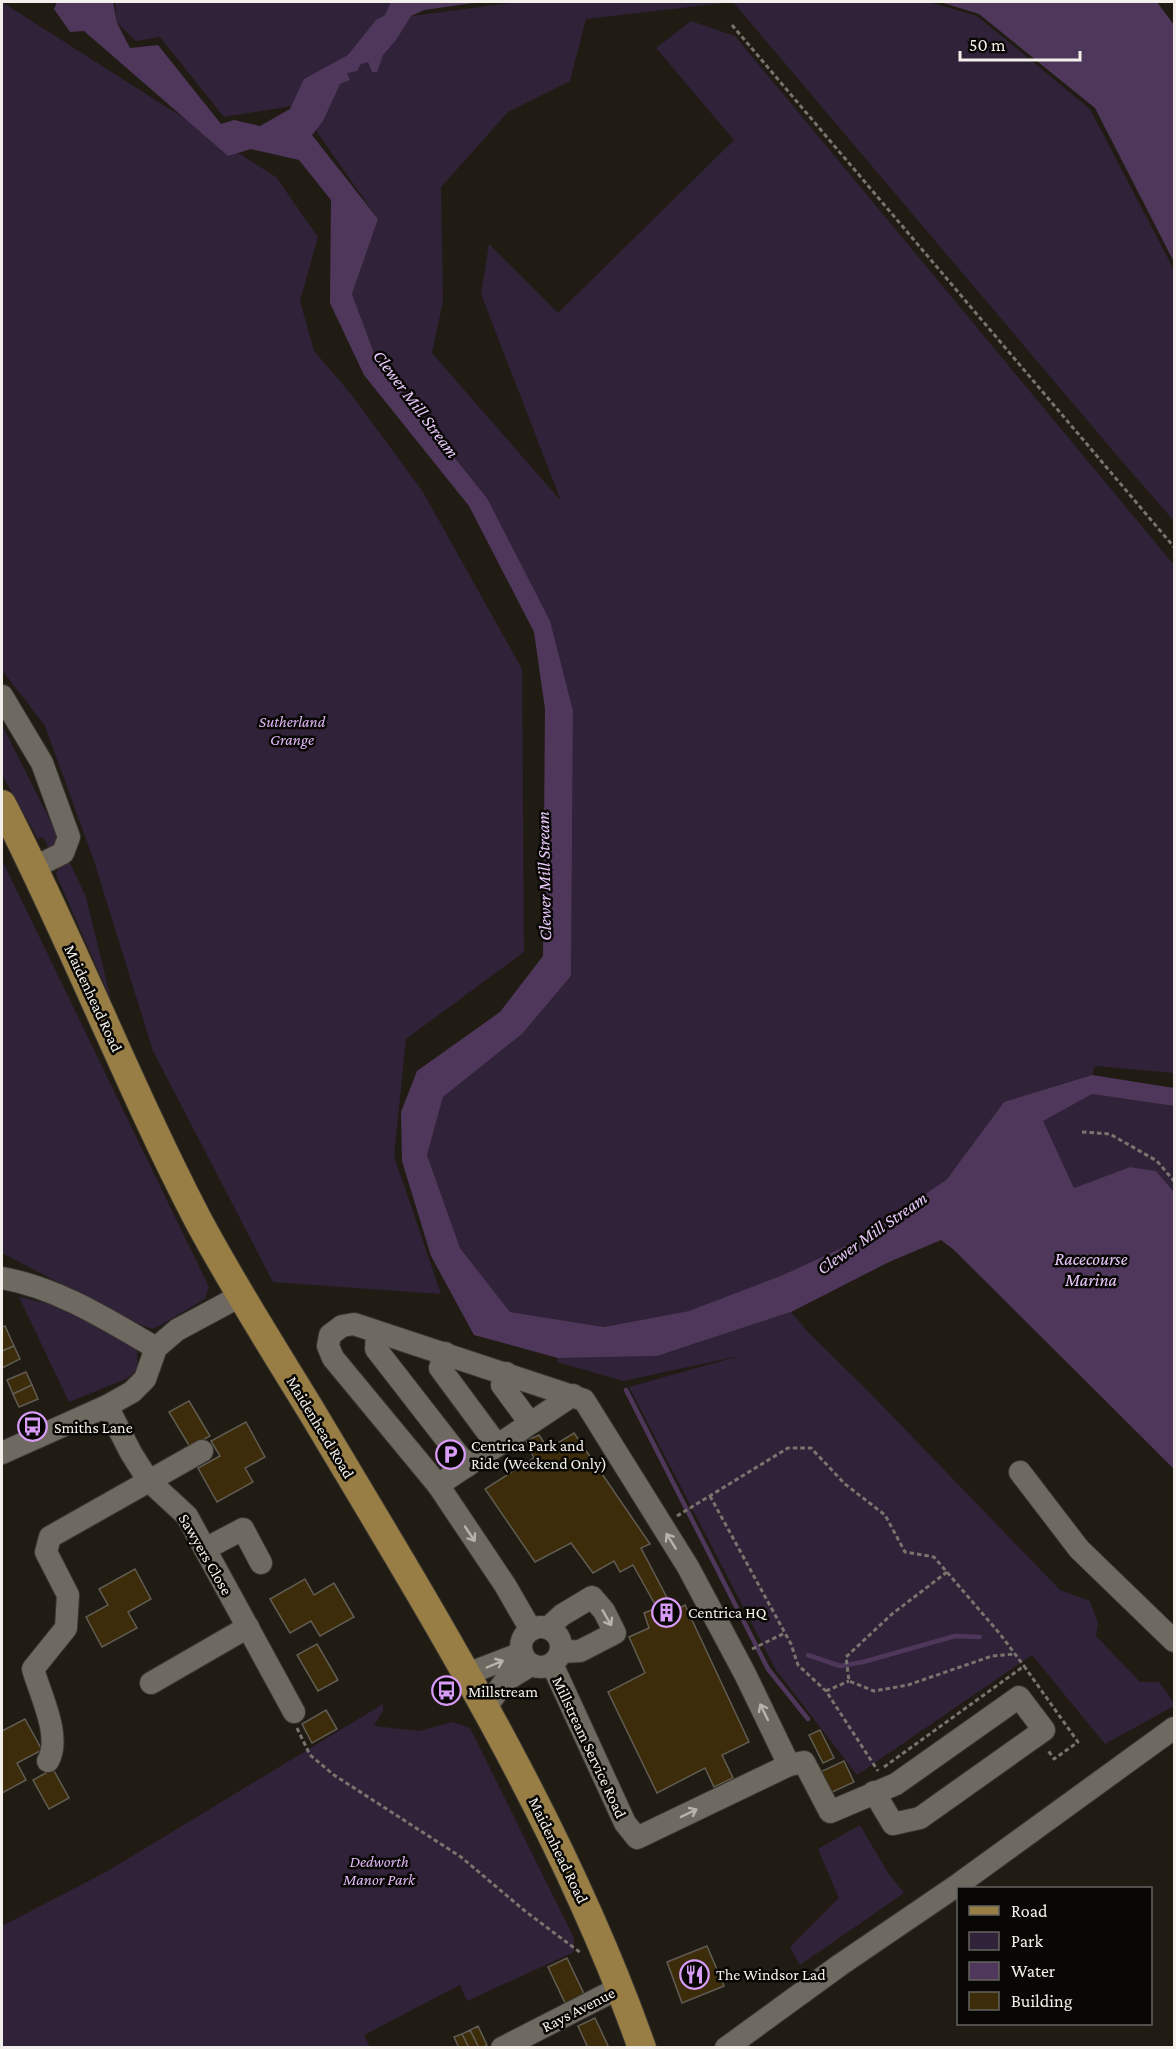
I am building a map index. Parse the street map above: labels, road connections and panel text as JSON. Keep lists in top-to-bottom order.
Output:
{
  "streets": {
    "main road": ["Maidenhead Road"],
    "street": ["Sawyers Close", "Millstream Service Road", "Rays Avenue"]
  },
  "crossings": [
    ["Maidenhead Road", "Rays Avenue"]
  ],
  "water": ["Clewer Mill Stream", "Racecourse Marina"],
  "parks": ["Sutherland Grange", "Dedworth Manor Park"],
  "places": {
    "bus stop": ["Smiths Lane", "Millstream"],
    "parking": ["Centrica Park and Ride (Weekend Only)"],
    "building": ["Centrica HQ"],
    "restaurant": ["The Windsor Lad"]
  },
  "legend": [
    "Road",
    "Park",
    "Water",
    "Building"
  ],
  "scale_bar": "50 m"
}
